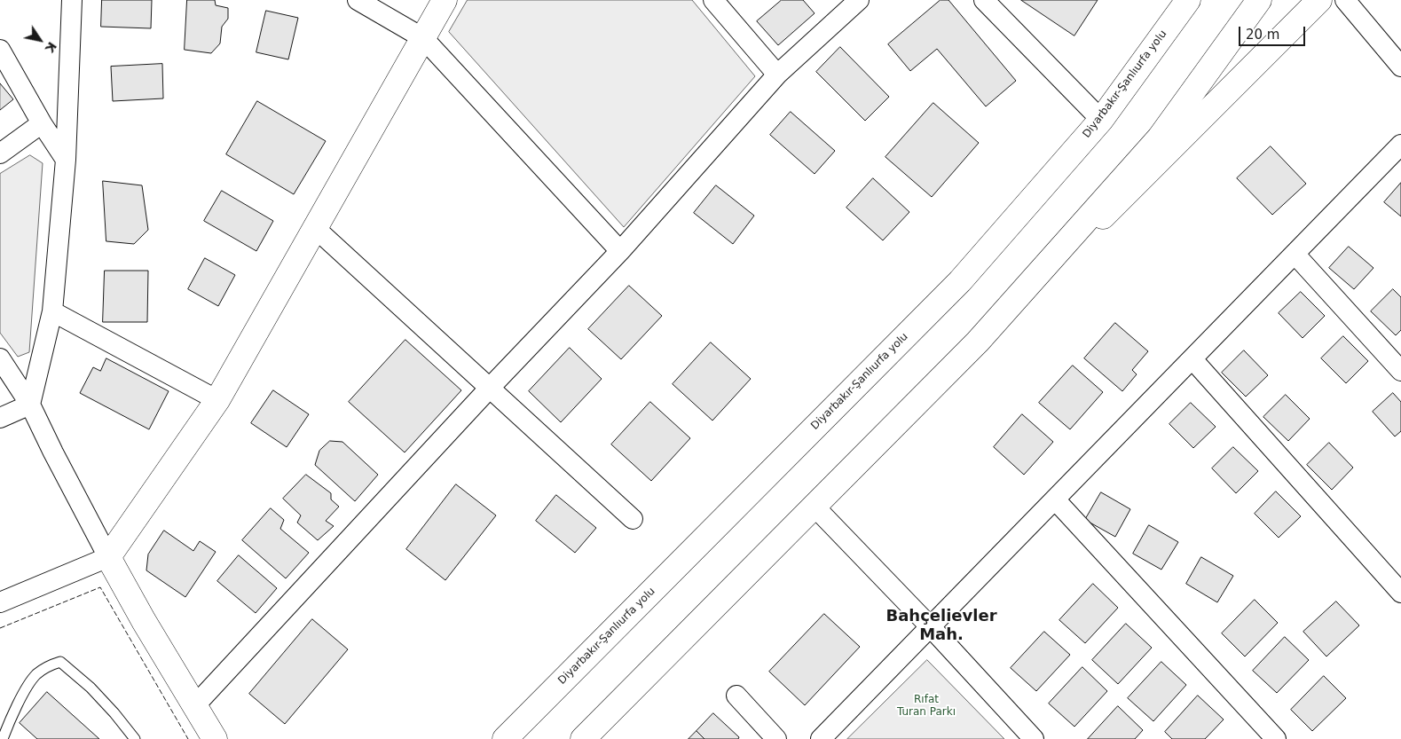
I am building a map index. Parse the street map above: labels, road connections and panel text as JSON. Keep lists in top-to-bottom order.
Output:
{
  "streets": {
    "main road": ["Diyarbakır-Şanlıurfa yolu"]
  },
  "districts": ["Bahçelievler Mah."],
  "parks": ["Rıfat Turan Parkı"],
  "scale_bar": "20 m",
  "north": "bottom right"
}
